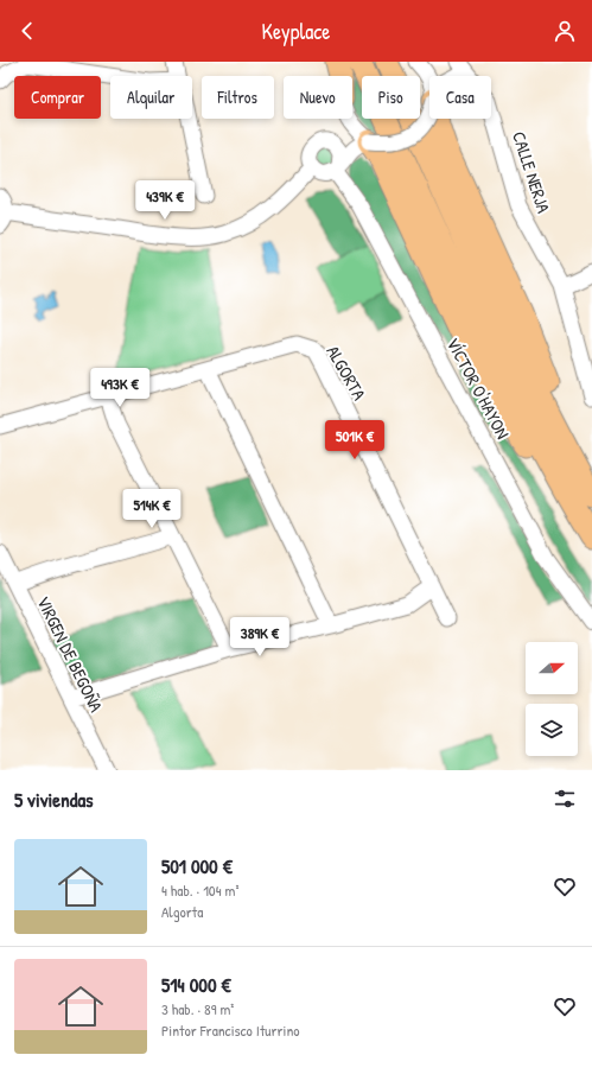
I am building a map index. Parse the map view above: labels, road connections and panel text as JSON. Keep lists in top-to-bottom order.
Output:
{
  "streets": {
    "street": [
      "CALLE NERJA",
      "ALGORTA",
      "VÍCTOR O'HAYON",
      "VIRGEN DE BEGOÑA"
    ]
  },
  "north": "right",
  "page": {
    "header": "Keyplace",
    "chip": [
      "Comprar",
      "Alquilar",
      "Filtros",
      "Nuevo",
      "Piso",
      "Casa"
    ],
    "price": [
      "439K €",
      "493K €",
      "501K €",
      "514K €",
      "389K €"
    ],
    "heading": "5 viviendas",
    "list": [
      {
        "name": "501 000 €",
        "note": "4 hab. · 104 m² · Algorta"
      },
      {
        "name": "514 000 €",
        "note": "3 hab. · 89 m² · Pintor Francisco Iturrino"
      }
    ]
  }
}
